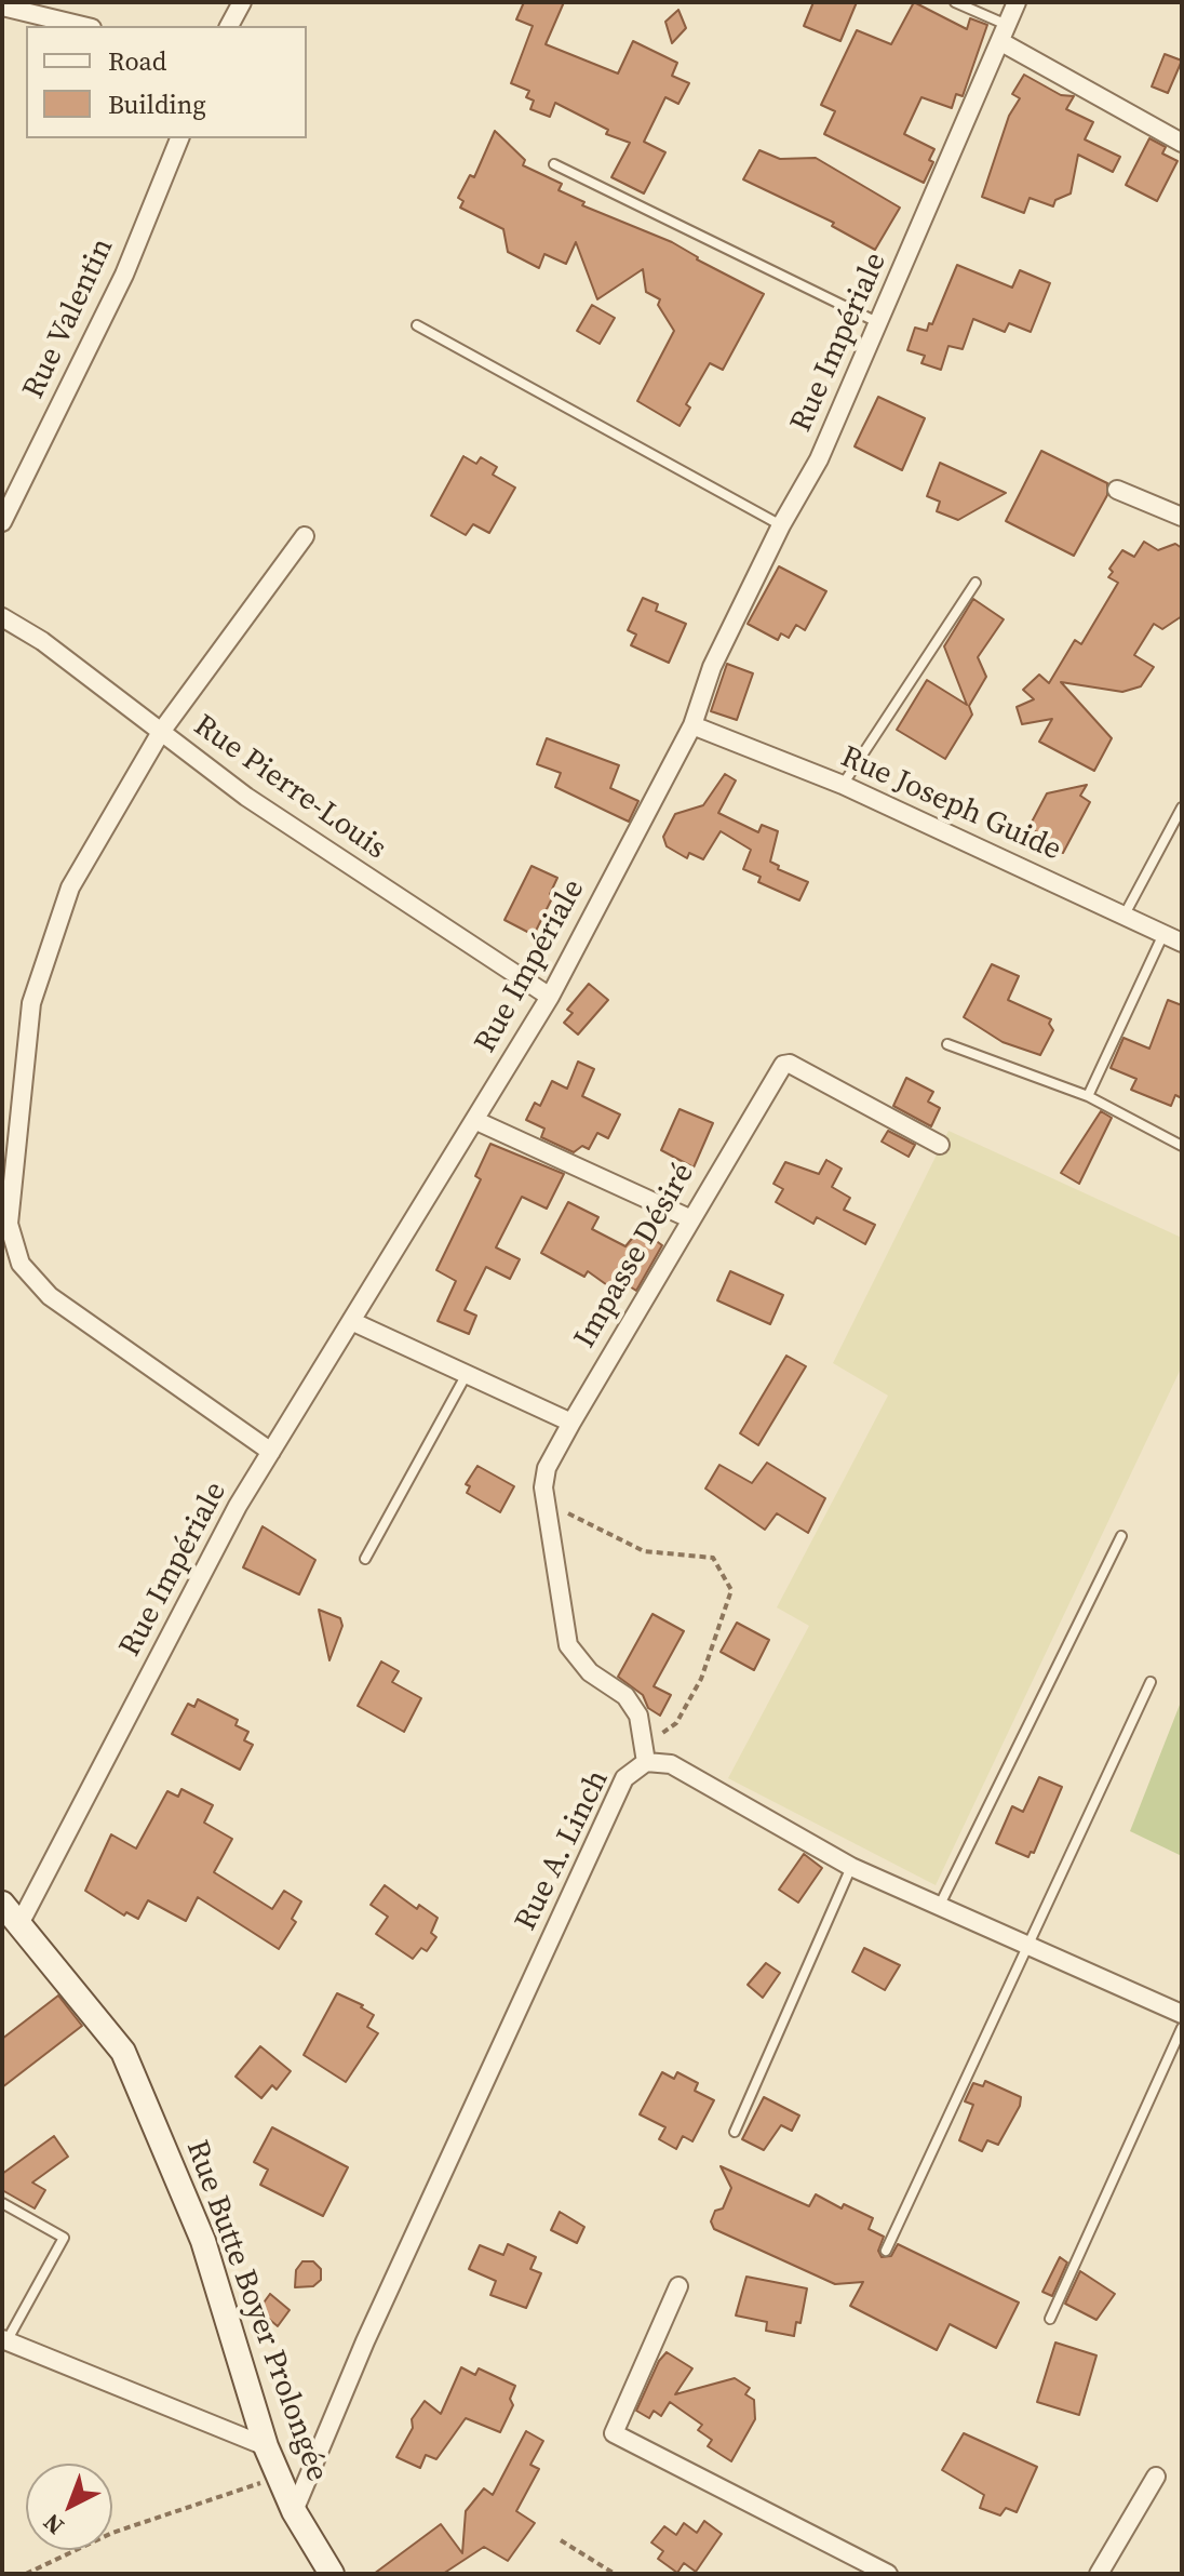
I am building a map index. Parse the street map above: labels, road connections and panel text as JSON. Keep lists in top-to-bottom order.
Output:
{
  "streets": {
    "street": [
      "Rue Valentin",
      "Rue Impériale",
      "Rue Pierre-Louis",
      "Rue Joseph Guide",
      "Impasse Désiré",
      "Rue A. Linch",
      "Rue Butte Boyer Prolongée"
    ]
  },
  "crossings": [
    ["Rue Impériale", "Rue Pierre-Louis"],
    ["Rue Impériale", "Rue Joseph Guide"],
    ["Rue Impériale", "Rue Butte Boyer Prolongée"],
    ["Impasse Désiré", "Rue A. Linch"],
    ["Rue A. Linch", "Rue Butte Boyer Prolongée"]
  ],
  "legend": ["Road", "Building"],
  "north": "bottom left"
}
